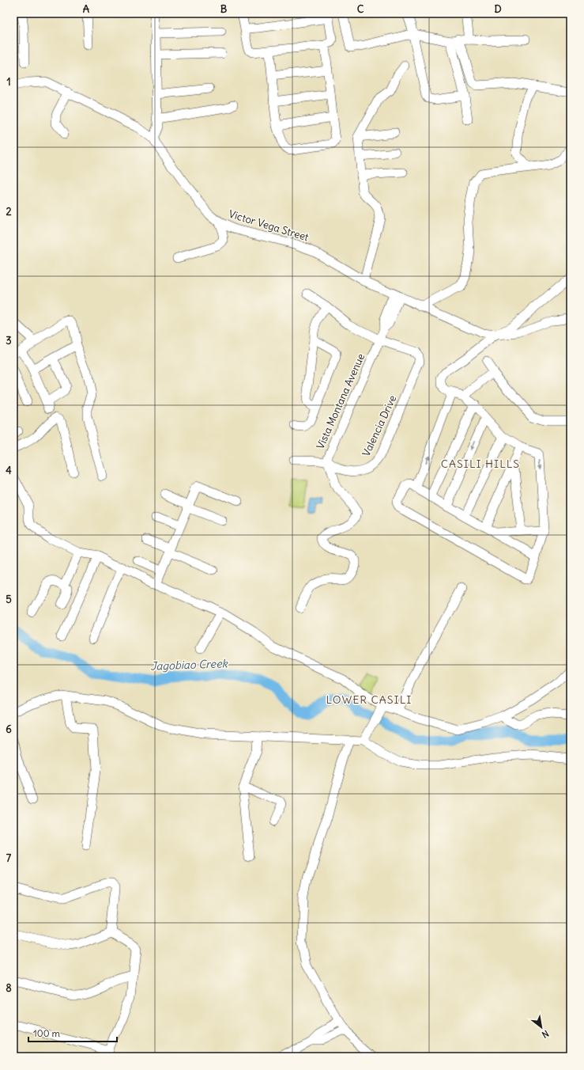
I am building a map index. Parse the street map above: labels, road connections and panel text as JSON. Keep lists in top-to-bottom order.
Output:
{
  "streets": {
    "street": ["Victor Vega Street", "Vista Montana Avenue", "Valencia Drive"]
  },
  "crossings": [
    ["Victor Vega Street", "Vista Montana Avenue"],
    ["Vista Montana Avenue", "Valencia Drive"]
  ],
  "districts": ["CASILI HILLS", "LOWER CASILI"],
  "water": ["Jagobiao Creek"],
  "scale_bar": "100 m",
  "north": "bottom right",
  "grid": {
    "columns": [
      "A",
      "B",
      "C",
      "D"
    ],
    "rows": [
      "1",
      "2",
      "3",
      "4",
      "5",
      "6",
      "7",
      "8"
    ]
  }
}
